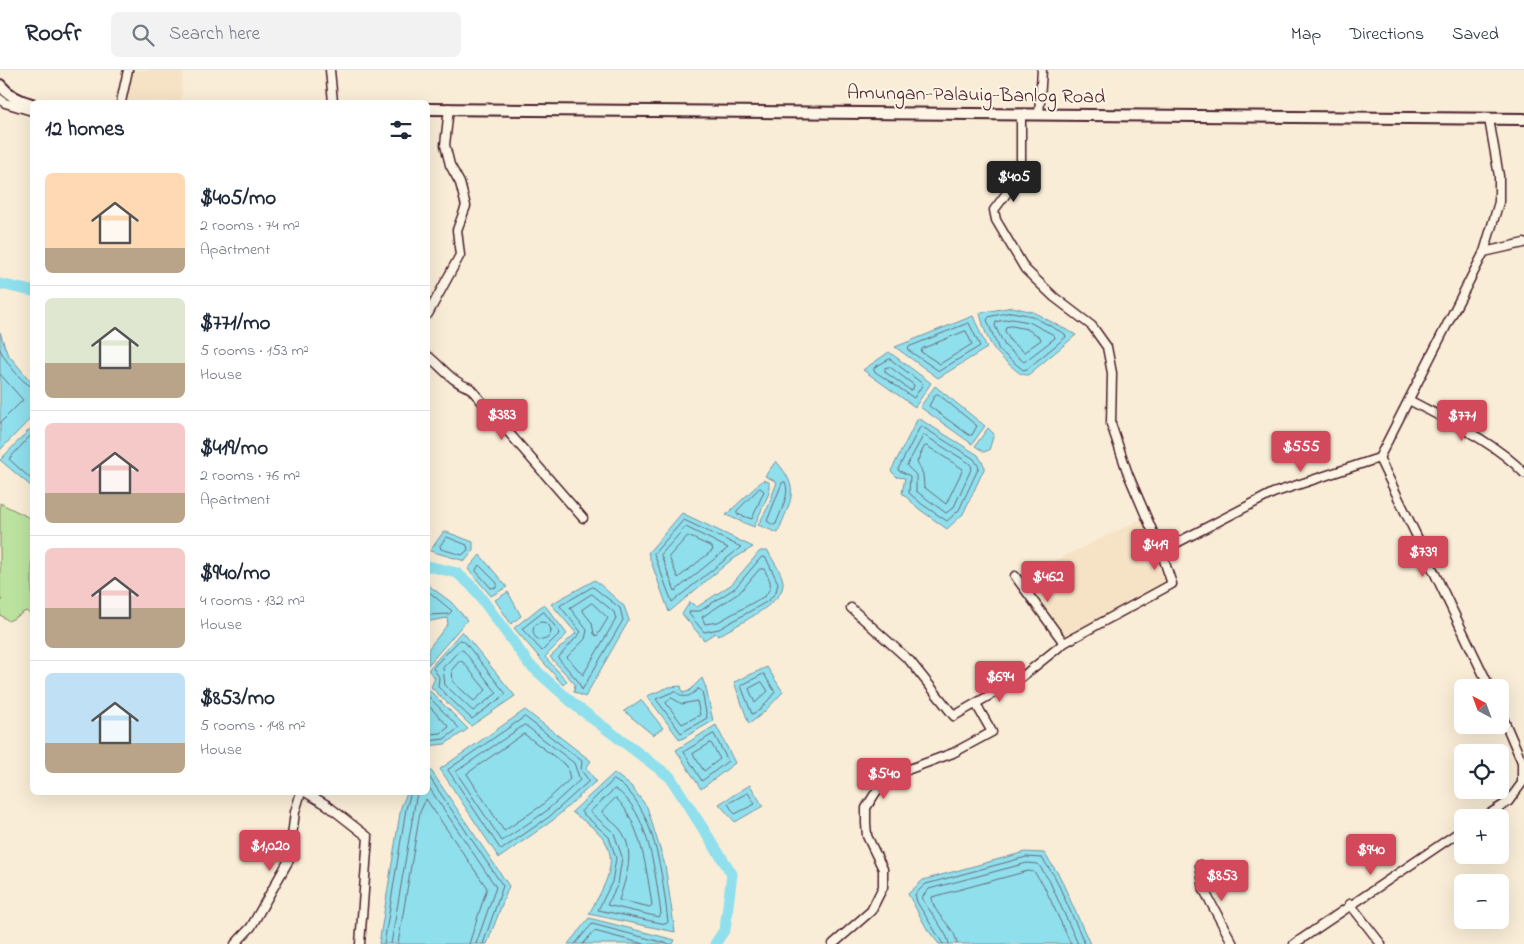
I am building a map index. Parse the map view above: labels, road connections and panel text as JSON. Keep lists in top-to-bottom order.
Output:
{
  "streets": {
    "main road": ["Amungan-Palauig-Banlog Road"]
  },
  "north": "top left",
  "page": {
    "header": "Roofr",
    "search": "Search here",
    "nav": ["Map", "Directions", "Saved"],
    "heading": "12 homes",
    "list": [
      {
        "name": "$405/mo",
        "note": "2 rooms · 74 m² · Apartment"
      },
      {
        "name": "$771/mo",
        "note": "5 rooms · 153 m² · House"
      },
      {
        "name": "$419/mo",
        "note": "2 rooms · 76 m² · Apartment"
      },
      {
        "name": "$940/mo",
        "note": "4 rooms · 132 m² · House"
      },
      {
        "name": "$853/mo",
        "note": "5 rooms · 148 m² · House"
      }
    ],
    "price": [
      "$405",
      "$383",
      "$771",
      "$555",
      "$419",
      "$739",
      "$462",
      "$694",
      "$540",
      "$1,020",
      "$940",
      "$853"
    ],
    "map_buttons": ["+", "−"]
  }
}
